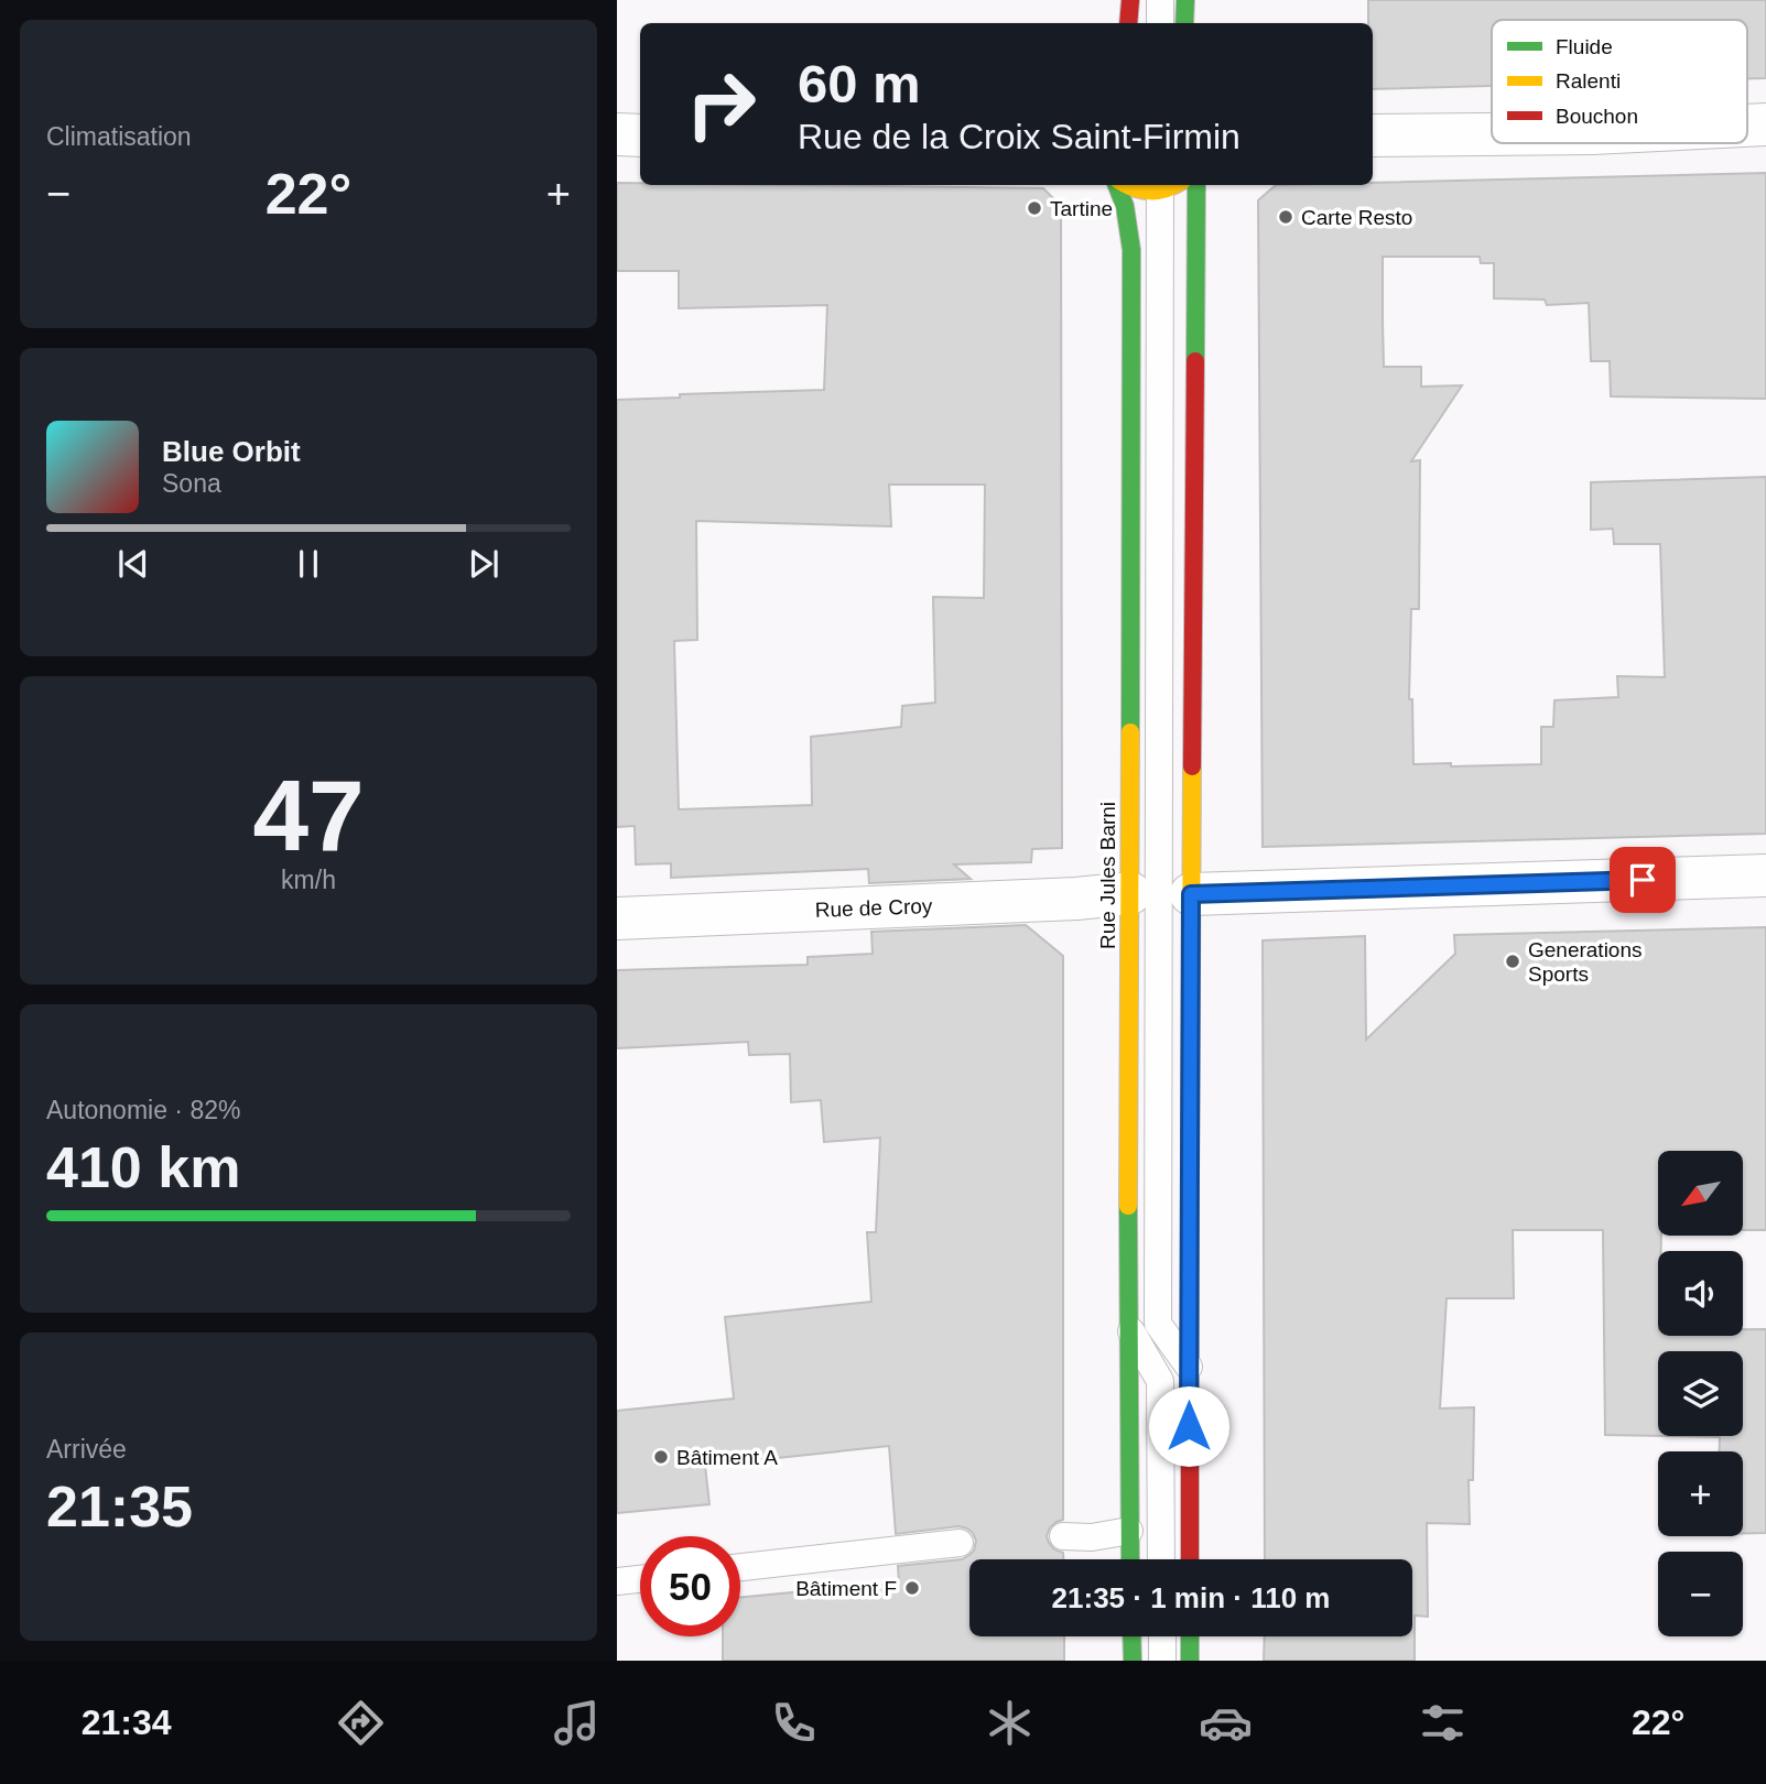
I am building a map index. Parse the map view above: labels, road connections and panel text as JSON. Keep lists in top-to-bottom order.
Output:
{
  "streets": {
    "main road": ["Rue Jules Barni"],
    "street": ["Rue de Croy"]
  },
  "crossings": [
    ["Rue Jules Barni", "Rue de Croy"]
  ],
  "places": [
    "Tartine",
    "Carte Resto",
    "Generations Sports",
    "Bâtiment A",
    "Bâtiment F"
  ],
  "legend": ["Fluide", "Ralenti", "Bouchon"],
  "north": "bottom left",
  "page": {
    "tile": [
      "Climatisation",
      ["47", "km/h"],
      ["Autonomie · 82%", "410 km"],
      ["Arrivée", "21:35"]
    ],
    "turn": ["60 m", "Rue de la Croix Saint-Firmin"],
    "heat": ["−", "22°", "+"],
    "song": ["Blue Orbit", "Sona"],
    "map_buttons": ["+", "−"],
    "limit": "50",
    "trip": "21:35 · 1 min · 110 m",
    "tabs": ["21:34", "22°"]
  }
}
